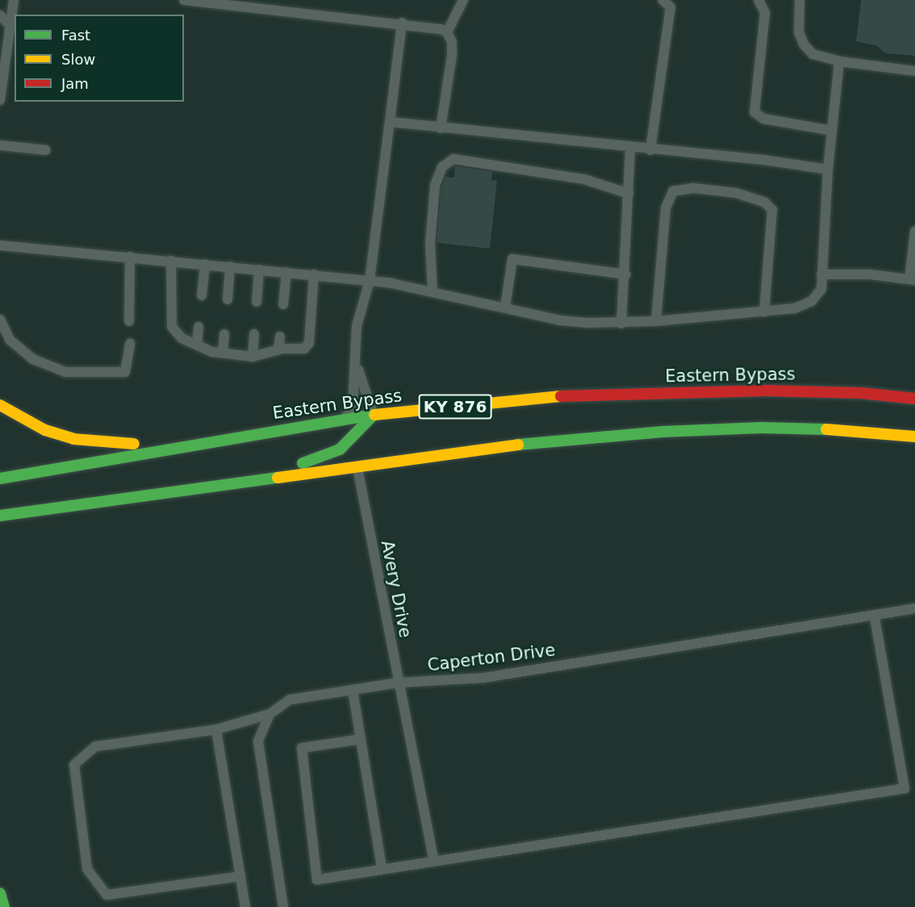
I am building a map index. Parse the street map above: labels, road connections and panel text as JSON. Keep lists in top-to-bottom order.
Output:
{
  "streets": {
    "main road": ["Eastern Bypass", "KY 876"],
    "lane": ["Avery Drive", "Caperton Drive"]
  },
  "crossings": [
    ["Avery Drive", "Caperton Drive"]
  ],
  "legend": ["Fast", "Slow", "Jam"]
}
